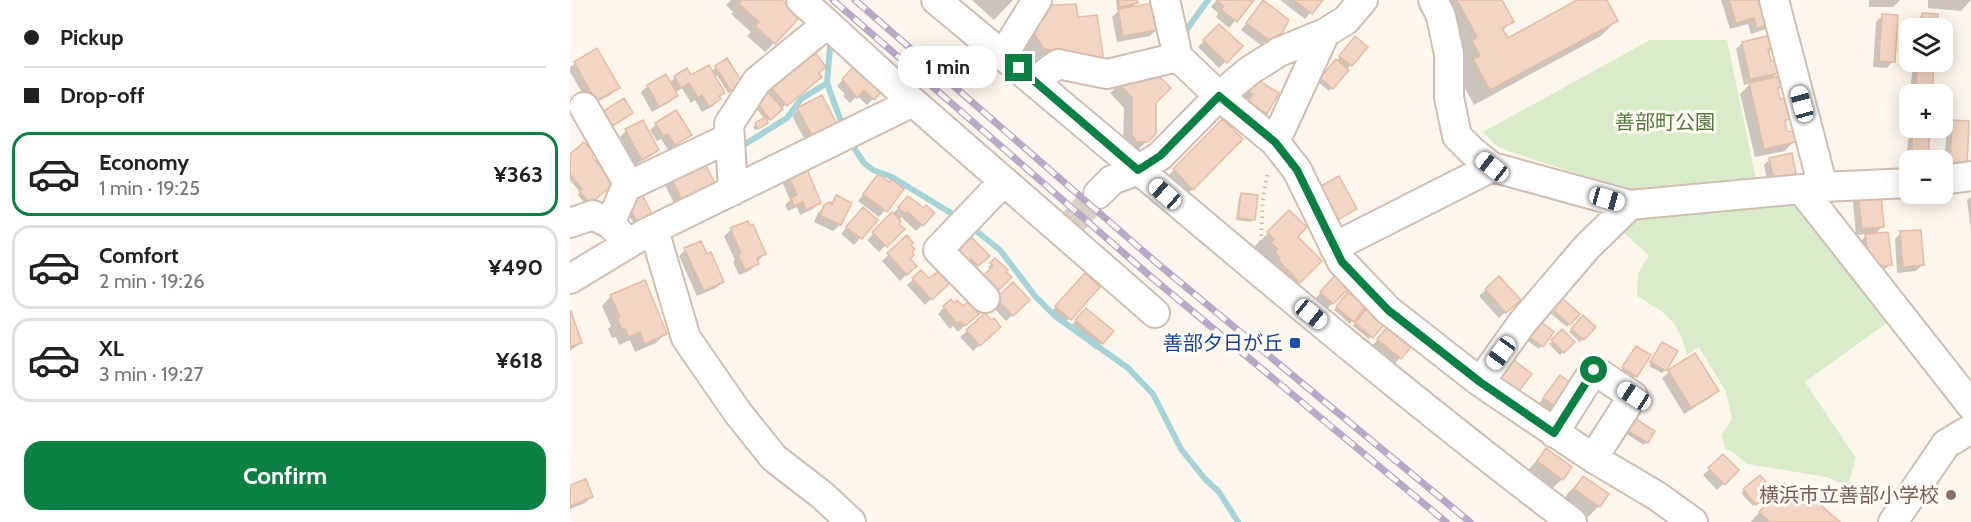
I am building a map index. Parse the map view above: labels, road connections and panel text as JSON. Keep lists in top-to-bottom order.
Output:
{
  "parks": ["善部町公園"],
  "places": {
    "transit": ["善部夕日が丘"],
    "other": ["横浜市立善部小学校"]
  },
  "page": {
    "banner": ["Pickup", "Drop-off"],
    "map_buttons": ["+", "−"],
    "bubble": "1 min",
    "list": [
      {
        "name": "Economy",
        "note": "1 min · 19:25",
        "value": "¥363"
      },
      {
        "name": "Comfort",
        "note": "2 min · 19:26",
        "value": "¥490"
      },
      {
        "name": "XL",
        "note": "3 min · 19:27",
        "value": "¥618"
      }
    ],
    "buttons": "Confirm"
  }
}
